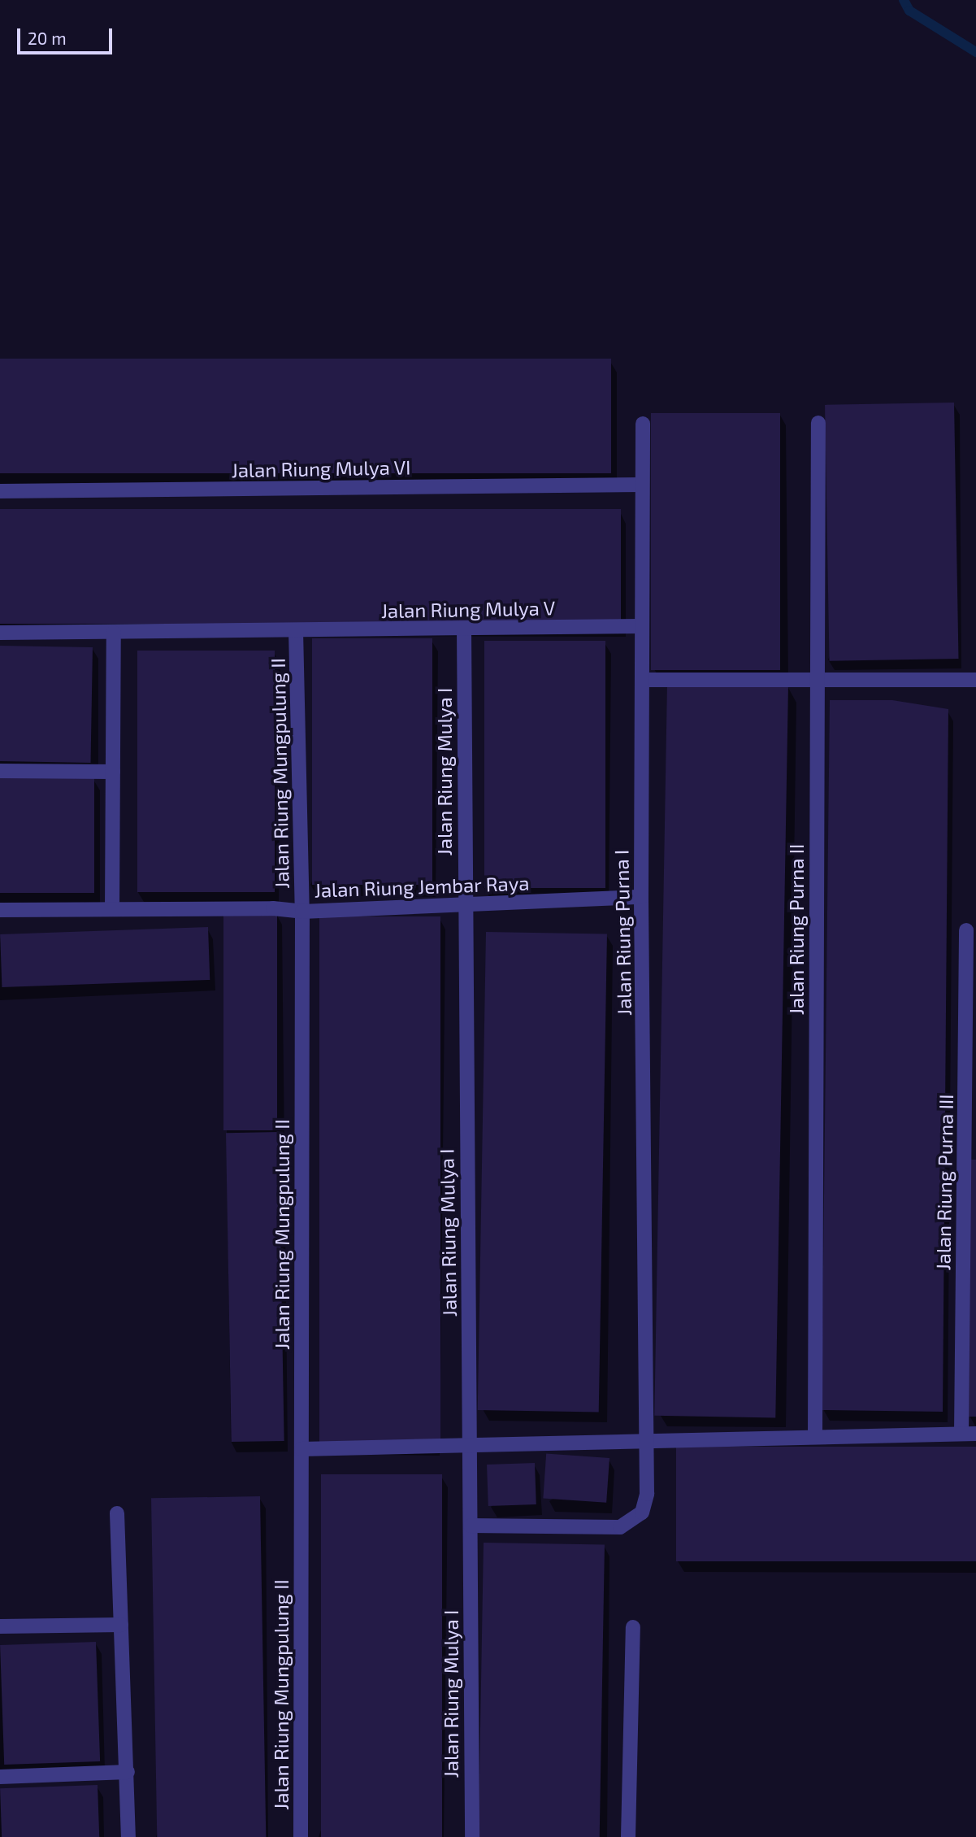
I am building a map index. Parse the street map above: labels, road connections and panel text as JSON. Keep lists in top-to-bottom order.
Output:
{
  "streets": {
    "street": [
      "Jalan Riung Mulya VI",
      "Jalan Riung Mulya V",
      "Jalan Riung Mulya I",
      "Jalan Riung Mungpulung II",
      "Jalan Riung Jembar Raya",
      "Jalan Riung Purna II",
      "Jalan Riung Purna I",
      "Jalan Riung Purna III"
    ]
  },
  "crossings": [
    ["Jalan Riung Mulya VI", "Jalan Riung Purna I"],
    ["Jalan Riung Mulya V", "Jalan Riung Mulya I"],
    ["Jalan Riung Mulya V", "Jalan Riung Mungpulung II"],
    ["Jalan Riung Mulya V", "Jalan Riung Purna I"],
    ["Jalan Riung Mulya I", "Jalan Riung Jembar Raya"],
    ["Jalan Riung Mulya I", "Jalan Riung Purna I"],
    ["Jalan Riung Mungpulung II", "Jalan Riung Jembar Raya"],
    ["Jalan Riung Jembar Raya", "Jalan Riung Purna I"]
  ],
  "scale_bar": "20 m"
}
